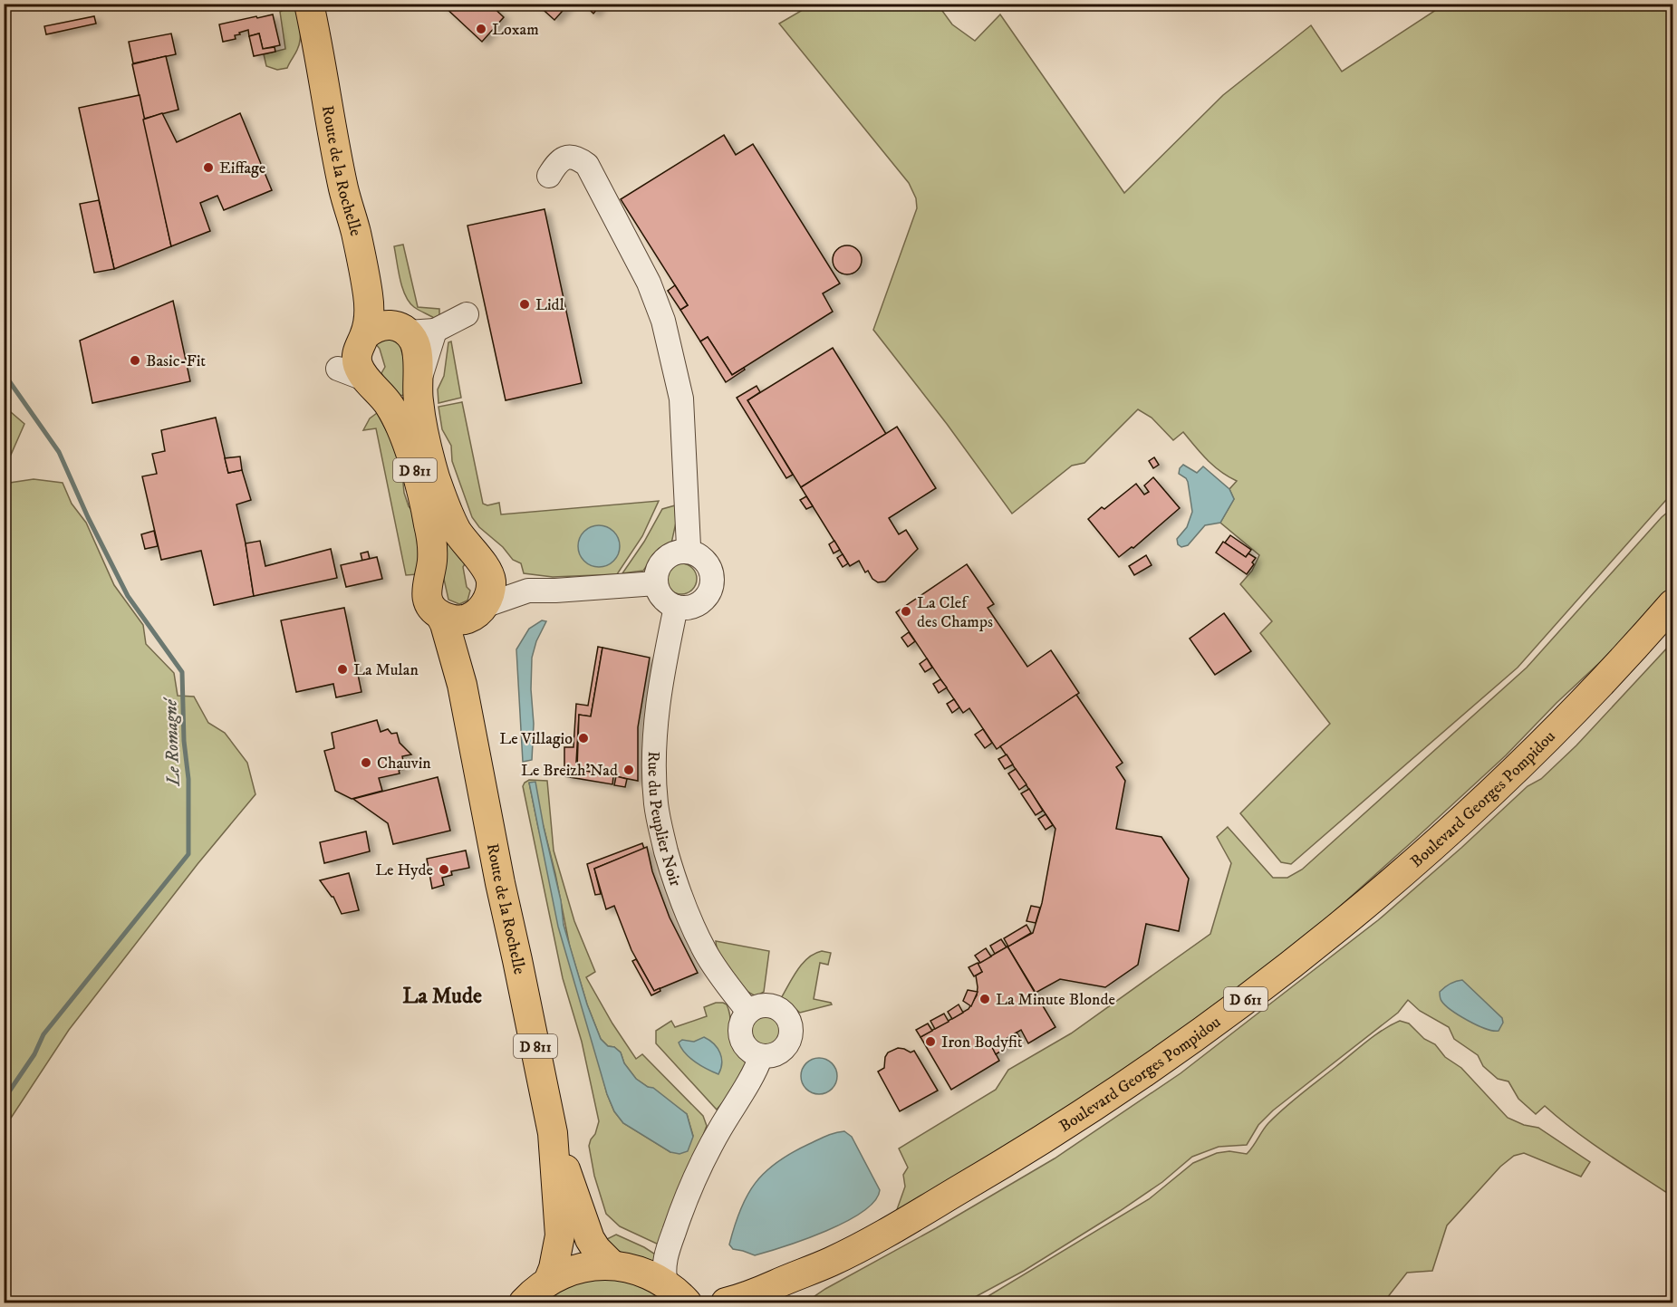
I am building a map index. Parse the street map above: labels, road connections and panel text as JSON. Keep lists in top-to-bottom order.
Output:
{
  "streets": {
    "main road": [
      "Route de la Rochelle",
      "D 811",
      "Boulevard Georges Pompidou",
      "D 611"
    ],
    "street": ["Rue du Peuplier Noir"]
  },
  "districts": ["La Mude"],
  "water": ["Le Romagné"],
  "places": [
    "Loxam",
    "Eiffage",
    "Lidl",
    "Basic-Fit",
    "La Clef des Champs",
    "La Mulan",
    "Le Villagio",
    "Chauvin",
    "Le Breizh'Nad",
    "Le Hyde",
    "La Minute Blonde",
    "Iron Bodyfit"
  ]
}
